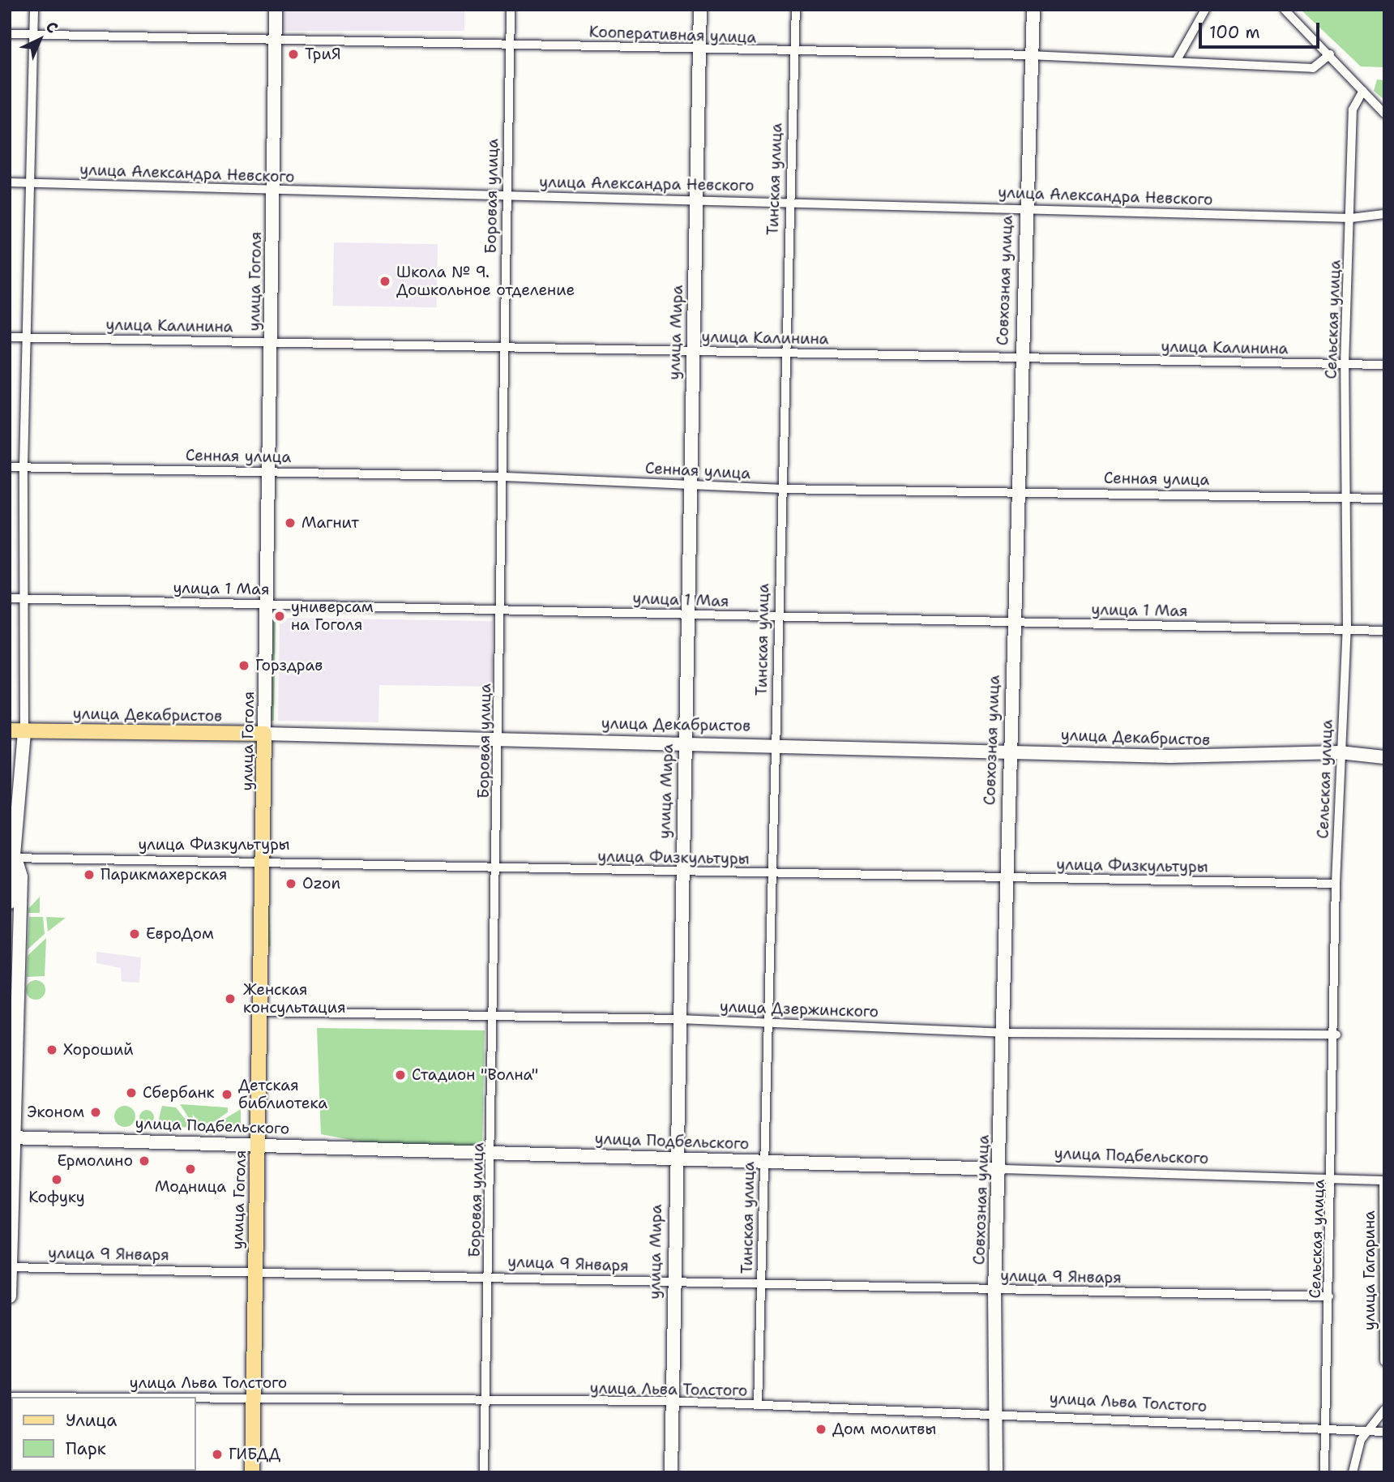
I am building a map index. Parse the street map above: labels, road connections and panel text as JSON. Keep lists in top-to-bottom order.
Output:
{
  "streets": {
    "main road": [
      "Совхозная улица",
      "улица Гоголя",
      "улица Мира",
      "улица Декабристов",
      "улица Подбельского"
    ],
    "street": [
      "Кооперативная улица",
      "улица Александра Невского",
      "Тинская улица",
      "Боровая улица",
      "Сельская улица",
      "улица Калинина",
      "Сенная улица",
      "улица 1 Мая",
      "улица Физкультуры",
      "улица Дзержинского",
      "улица 9 Января",
      "улица Гагарина",
      "улица Льва Толстого"
    ]
  },
  "crossings": [
    ["Кооперативная улица", "Тинская улица"],
    ["Кооперативная улица", "Боровая улица"],
    ["Кооперативная улица", "Совхозная улица"],
    ["Кооперативная улица", "улица Гоголя"],
    ["Кооперативная улица", "улица Мира"],
    ["улица Александра Невского", "Тинская улица"],
    ["улица Александра Невского", "Боровая улица"],
    ["улица Александра Невского", "Совхозная улица"],
    ["улица Александра Невского", "улица Гоголя"],
    ["улица Александра Невского", "Сельская улица"],
    ["улица Александра Невского", "улица Мира"],
    ["Тинская улица", "улица Калинина"],
    ["Тинская улица", "Сенная улица"],
    ["Тинская улица", "улица 1 Мая"],
    ["Тинская улица", "улица Декабристов"],
    ["Тинская улица", "улица Физкультуры"],
    ["Тинская улица", "улица Дзержинского"],
    ["Тинская улица", "улица Подбельского"],
    ["Тинская улица", "улица 9 Января"],
    ["Тинская улица", "улица Льва Толстого"],
    ["Боровая улица", "улица Калинина"],
    ["Боровая улица", "Сенная улица"],
    ["Боровая улица", "улица 1 Мая"],
    ["Боровая улица", "улица Декабристов"],
    ["Боровая улица", "улица Физкультуры"],
    ["Боровая улица", "улица Дзержинского"],
    ["Боровая улица", "улица Подбельского"],
    ["Боровая улица", "улица 9 Января"],
    ["Боровая улица", "улица Льва Толстого"],
    ["Совхозная улица", "улица Калинина"],
    ["Совхозная улица", "Сенная улица"],
    ["Совхозная улица", "улица 1 Мая"],
    ["Совхозная улица", "улица Декабристов"],
    ["Совхозная улица", "улица Физкультуры"],
    ["Совхозная улица", "улица Дзержинского"],
    ["Совхозная улица", "улица Подбельского"],
    ["Совхозная улица", "улица 9 Января"],
    ["Совхозная улица", "улица Льва Толстого"],
    ["улица Гоголя", "улица Калинина"],
    ["улица Гоголя", "Сенная улица"],
    ["улица Гоголя", "улица 1 Мая"],
    ["улица Гоголя", "улица Декабристов"],
    ["улица Гоголя", "улица Физкультуры"],
    ["улица Гоголя", "улица Дзержинского"],
    ["улица Гоголя", "улица Подбельского"],
    ["улица Гоголя", "улица 9 Января"],
    ["улица Гоголя", "улица Льва Толстого"],
    ["Сельская улица", "улица Калинина"],
    ["Сельская улица", "Сенная улица"],
    ["Сельская улица", "улица 1 Мая"],
    ["Сельская улица", "улица Декабристов"],
    ["Сельская улица", "улица Физкультуры"],
    ["Сельская улица", "улица Дзержинского"],
    ["Сельская улица", "улица Подбельского"],
    ["Сельская улица", "улица 9 Января"],
    ["Сельская улица", "улица Гагарина"],
    ["Сельская улица", "улица Льва Толстого"],
    ["улица Калинина", "улица Мира"],
    ["улица Мира", "Сенная улица"],
    ["улица Мира", "улица 1 Мая"],
    ["улица Мира", "улица Декабристов"],
    ["улица Мира", "улица Физкультуры"],
    ["улица Мира", "улица Дзержинского"],
    ["улица Мира", "улица Подбельского"],
    ["улица Мира", "улица 9 Января"],
    ["улица Мира", "улица Льва Толстого"],
    ["улица Подбельского", "улица Гагарина"]
  ],
  "places": [
    "ТриЯ",
    "Школа № 9. Дошкольное отделение",
    "Магнит",
    "универсам на Гоголя",
    "Горздрав",
    "Парикмахерская",
    "Ozon",
    "ЕвроДом",
    "Женская консультация",
    "Хороший",
    "Стадион \"Волна\"",
    "Сбербанк",
    "Детская библиотека",
    "Эконом",
    "Ермолино",
    "Модница",
    "Кофуку",
    "Дом молитвы",
    "ГИБДД"
  ],
  "legend": ["Улица", "Парк"],
  "scale_bar": "100 m",
  "north": "top right"
}
